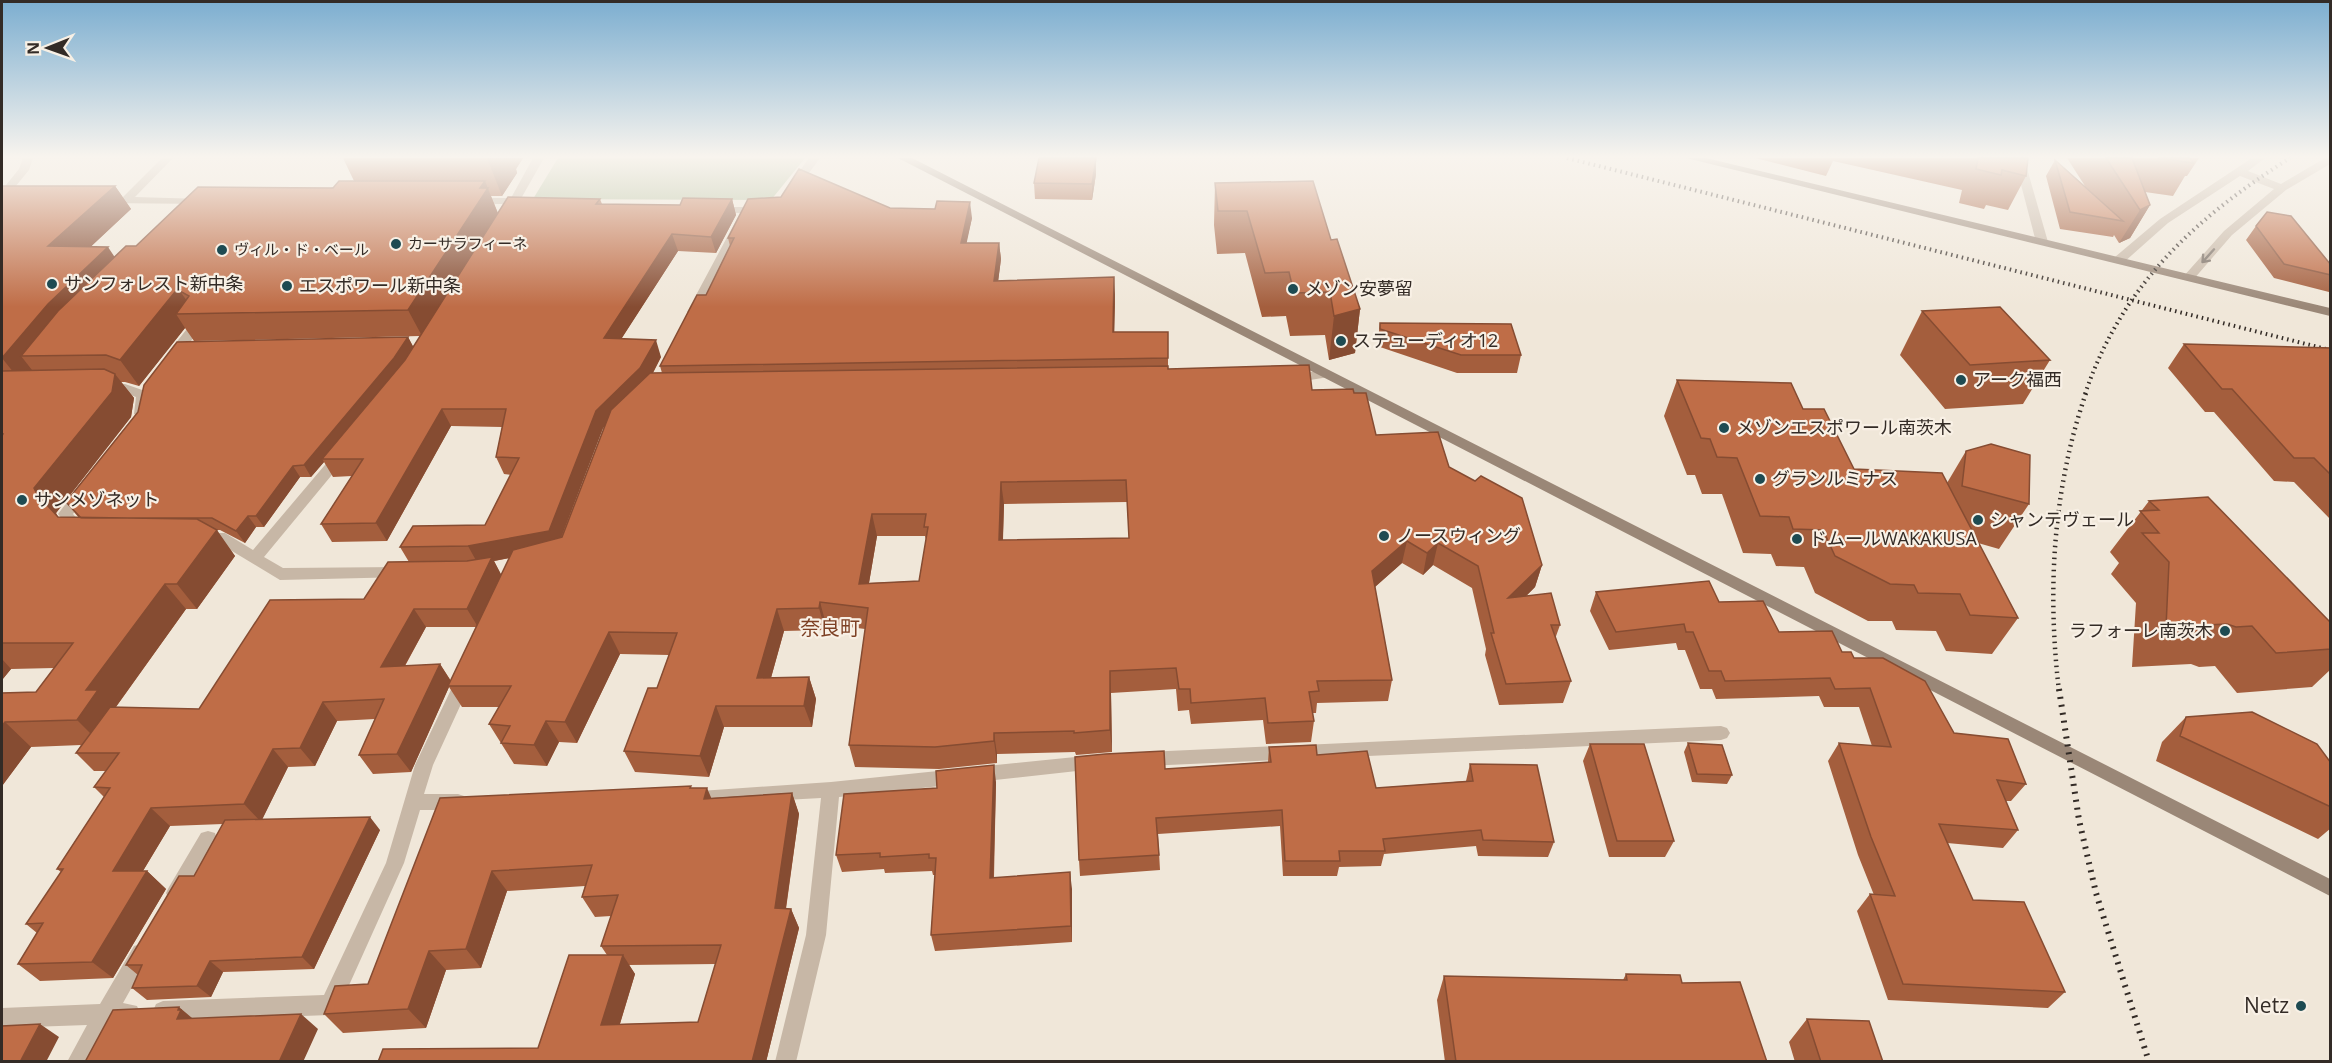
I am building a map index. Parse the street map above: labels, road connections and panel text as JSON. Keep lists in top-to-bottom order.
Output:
{
  "districts": ["奈良町"],
  "places": [
    "カーサラフィーネ",
    "ヴィル・ド・ベール",
    "サンフォレスト新中条",
    "エスポワール新中条",
    "メゾン安夢留",
    "ステューディオ12",
    "アーク福西",
    "メゾンエスポワール南茨木",
    "グランルミナス",
    "サンメゾネット",
    "シャンテヴェール",
    "ノースウィング",
    "ドムールWAKAKUSA",
    "ラフォーレ南茨木",
    "Netz"
  ],
  "north": "left"
}
